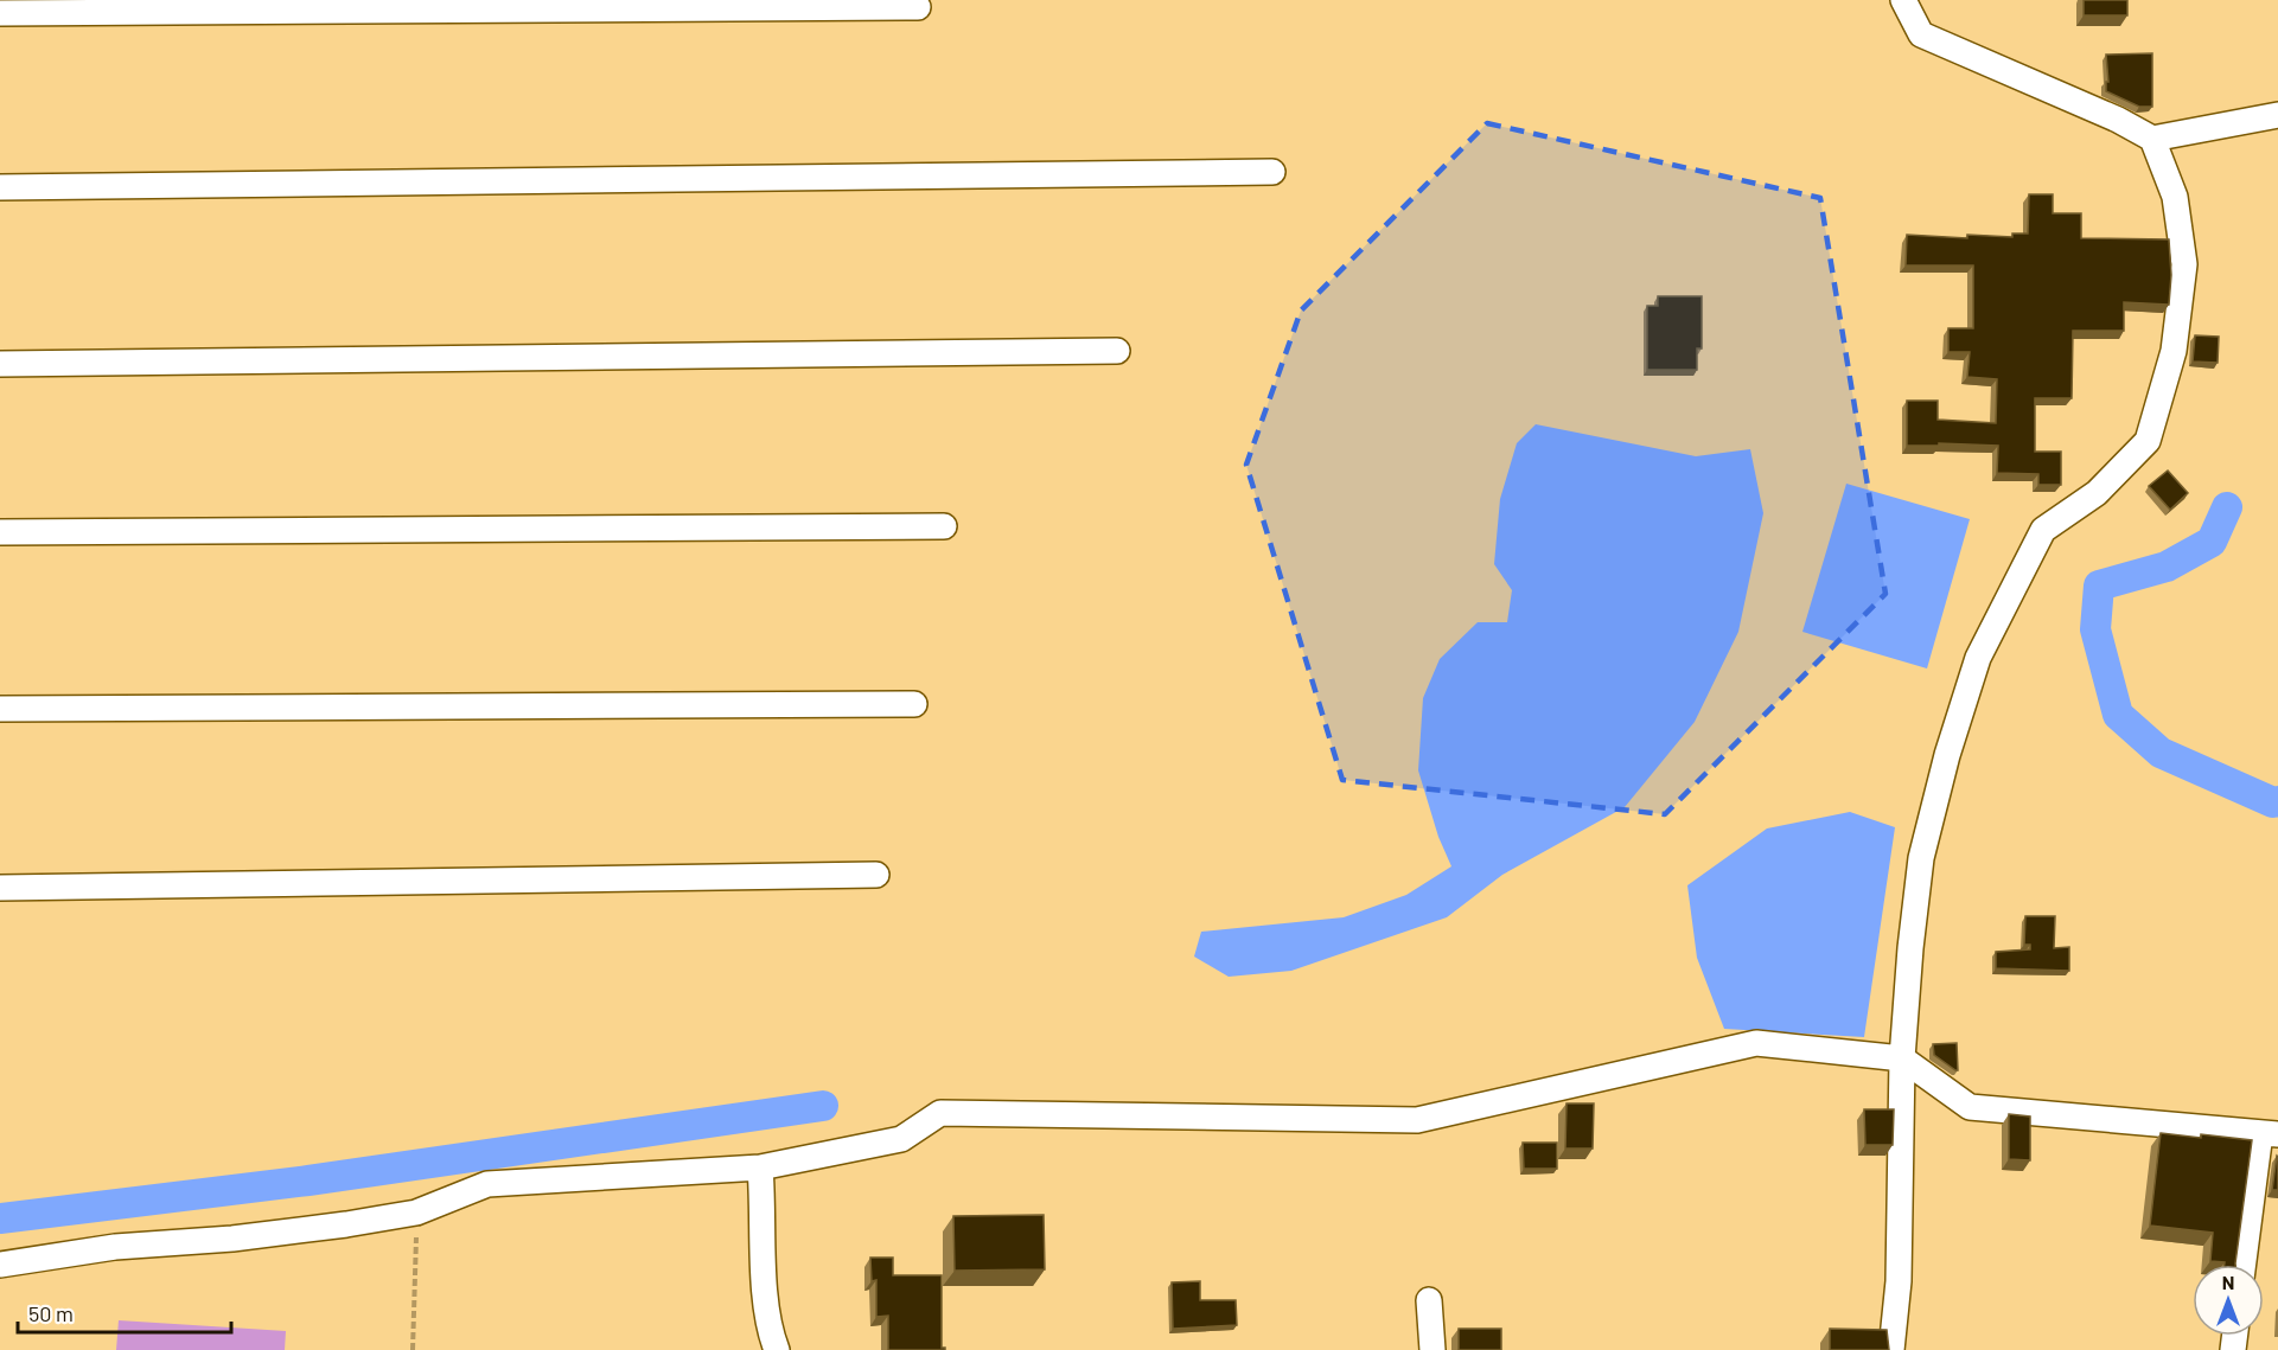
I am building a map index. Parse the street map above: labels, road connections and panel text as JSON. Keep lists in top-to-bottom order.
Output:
{
  "scale_bar": "50 m",
  "north": "top"
}
